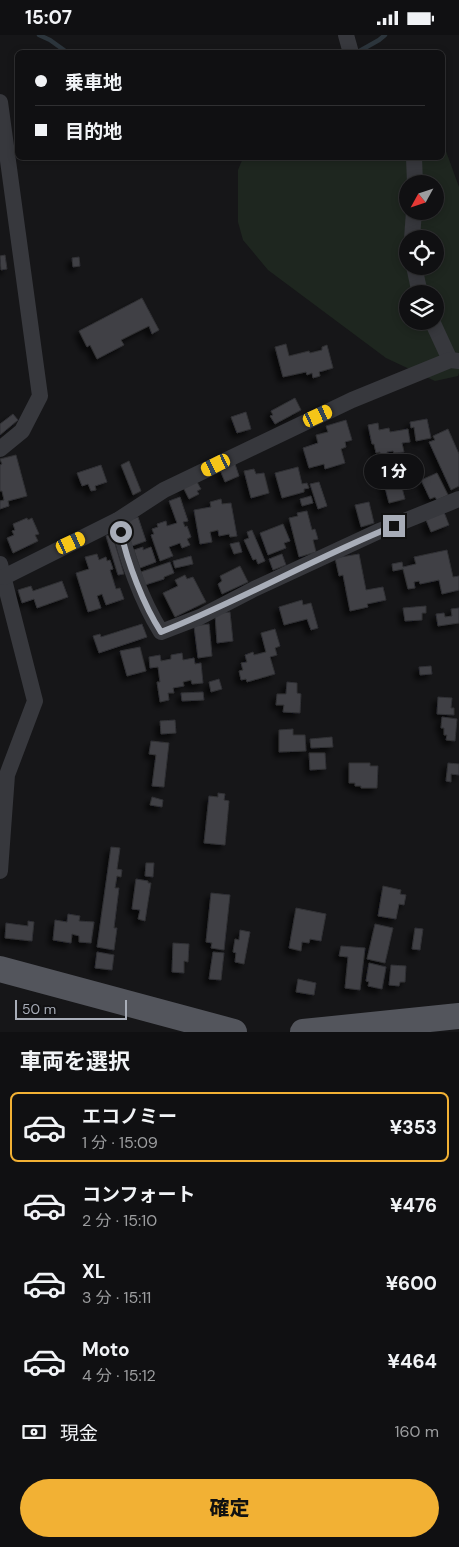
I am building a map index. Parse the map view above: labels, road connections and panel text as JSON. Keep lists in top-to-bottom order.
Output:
{
  "scale_bar": "50 m",
  "north": "bottom left",
  "page": {
    "status": "15:07",
    "banner": ["乗車地", "目的地"],
    "bubble": "1 分",
    "scale": "50 m",
    "heading": "車両を選択",
    "list": [
      {
        "name": "エコノミー",
        "note": "1 分 · 15:09",
        "value": "¥353"
      },
      {
        "name": "コンフォート",
        "note": "2 分 · 15:10",
        "value": "¥476"
      },
      {
        "name": "XL",
        "note": "3 分 · 15:11",
        "value": "¥600"
      },
      {
        "name": "Moto",
        "note": "4 分 · 15:12",
        "value": "¥464"
      }
    ],
    "pay": ["現金", "160 m"],
    "buttons": "確定"
  }
}
